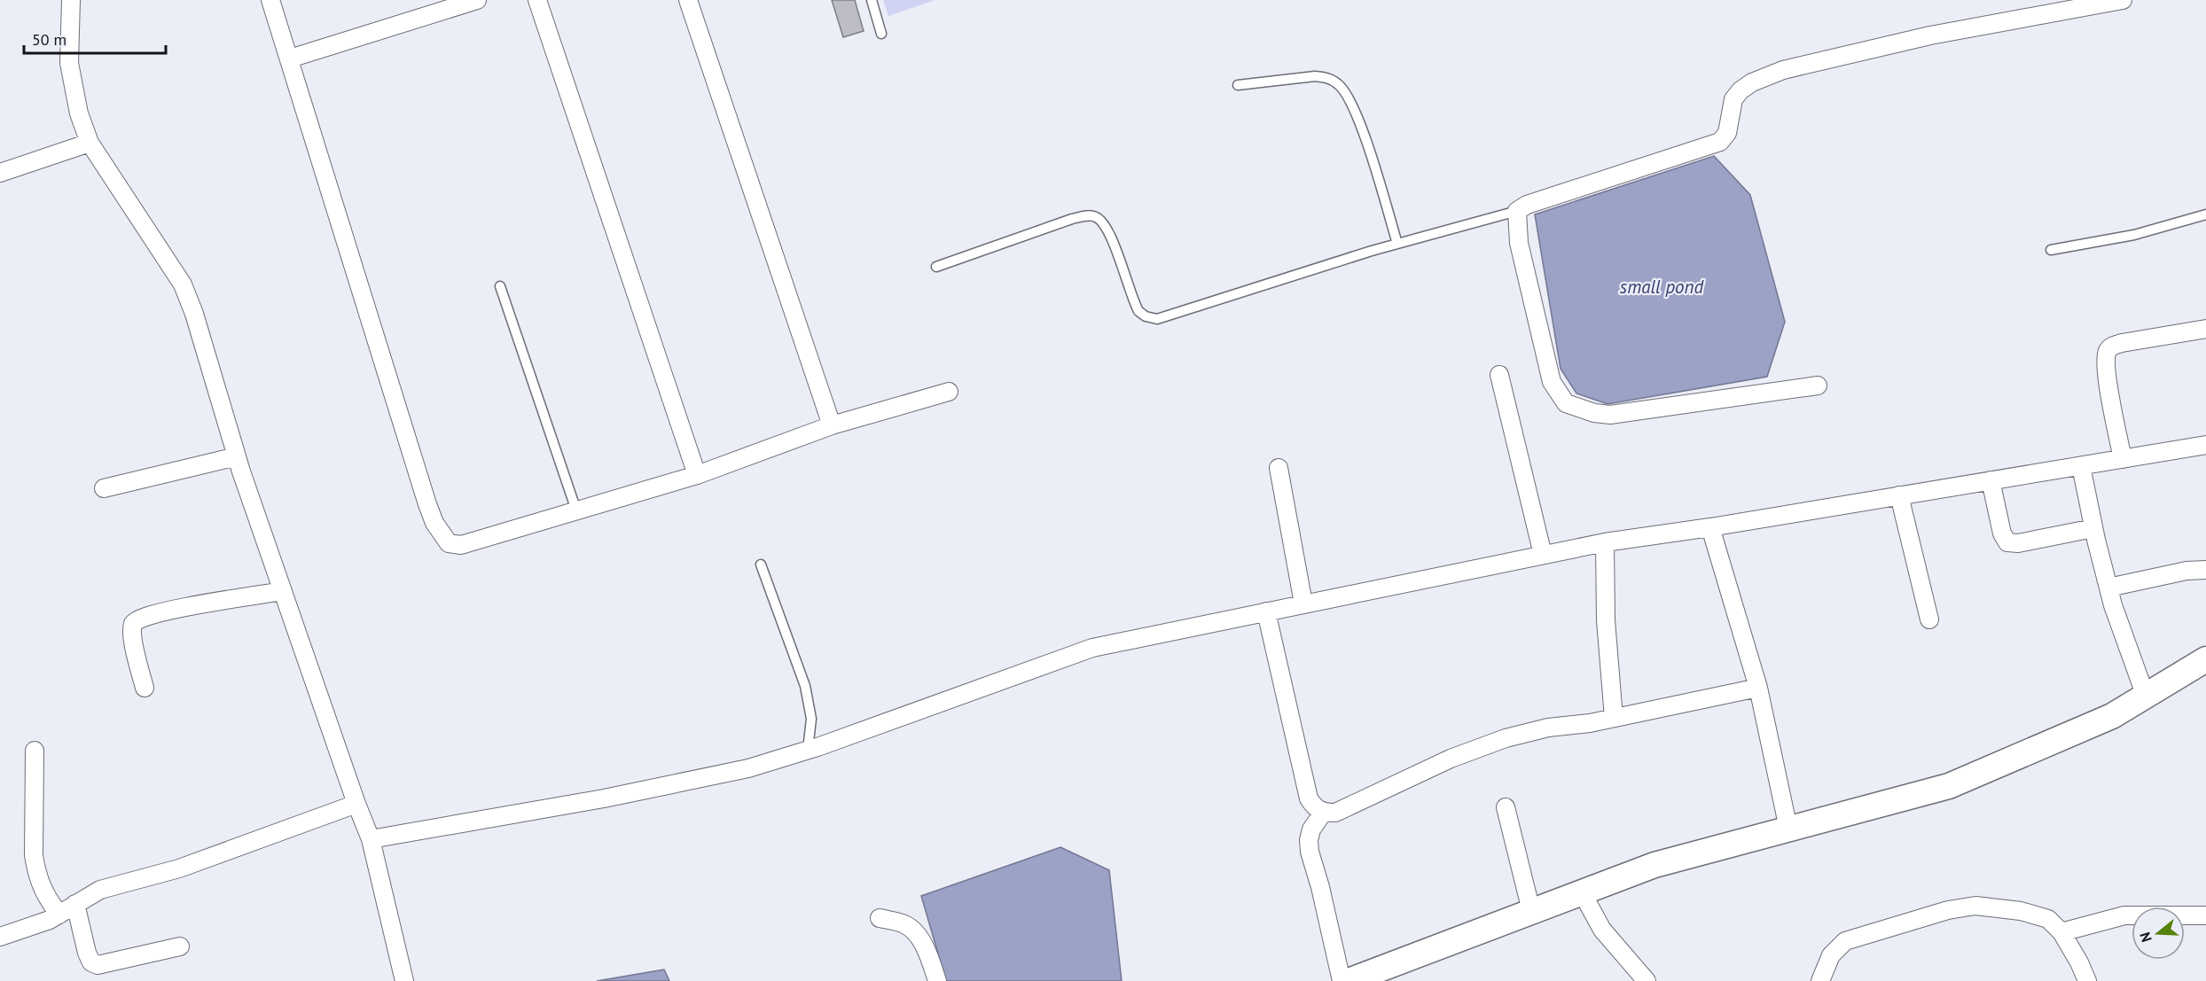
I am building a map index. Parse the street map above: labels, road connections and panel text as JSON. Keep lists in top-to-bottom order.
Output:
{
  "water": ["small pond"],
  "scale_bar": "50 m",
  "north": "left"
}
